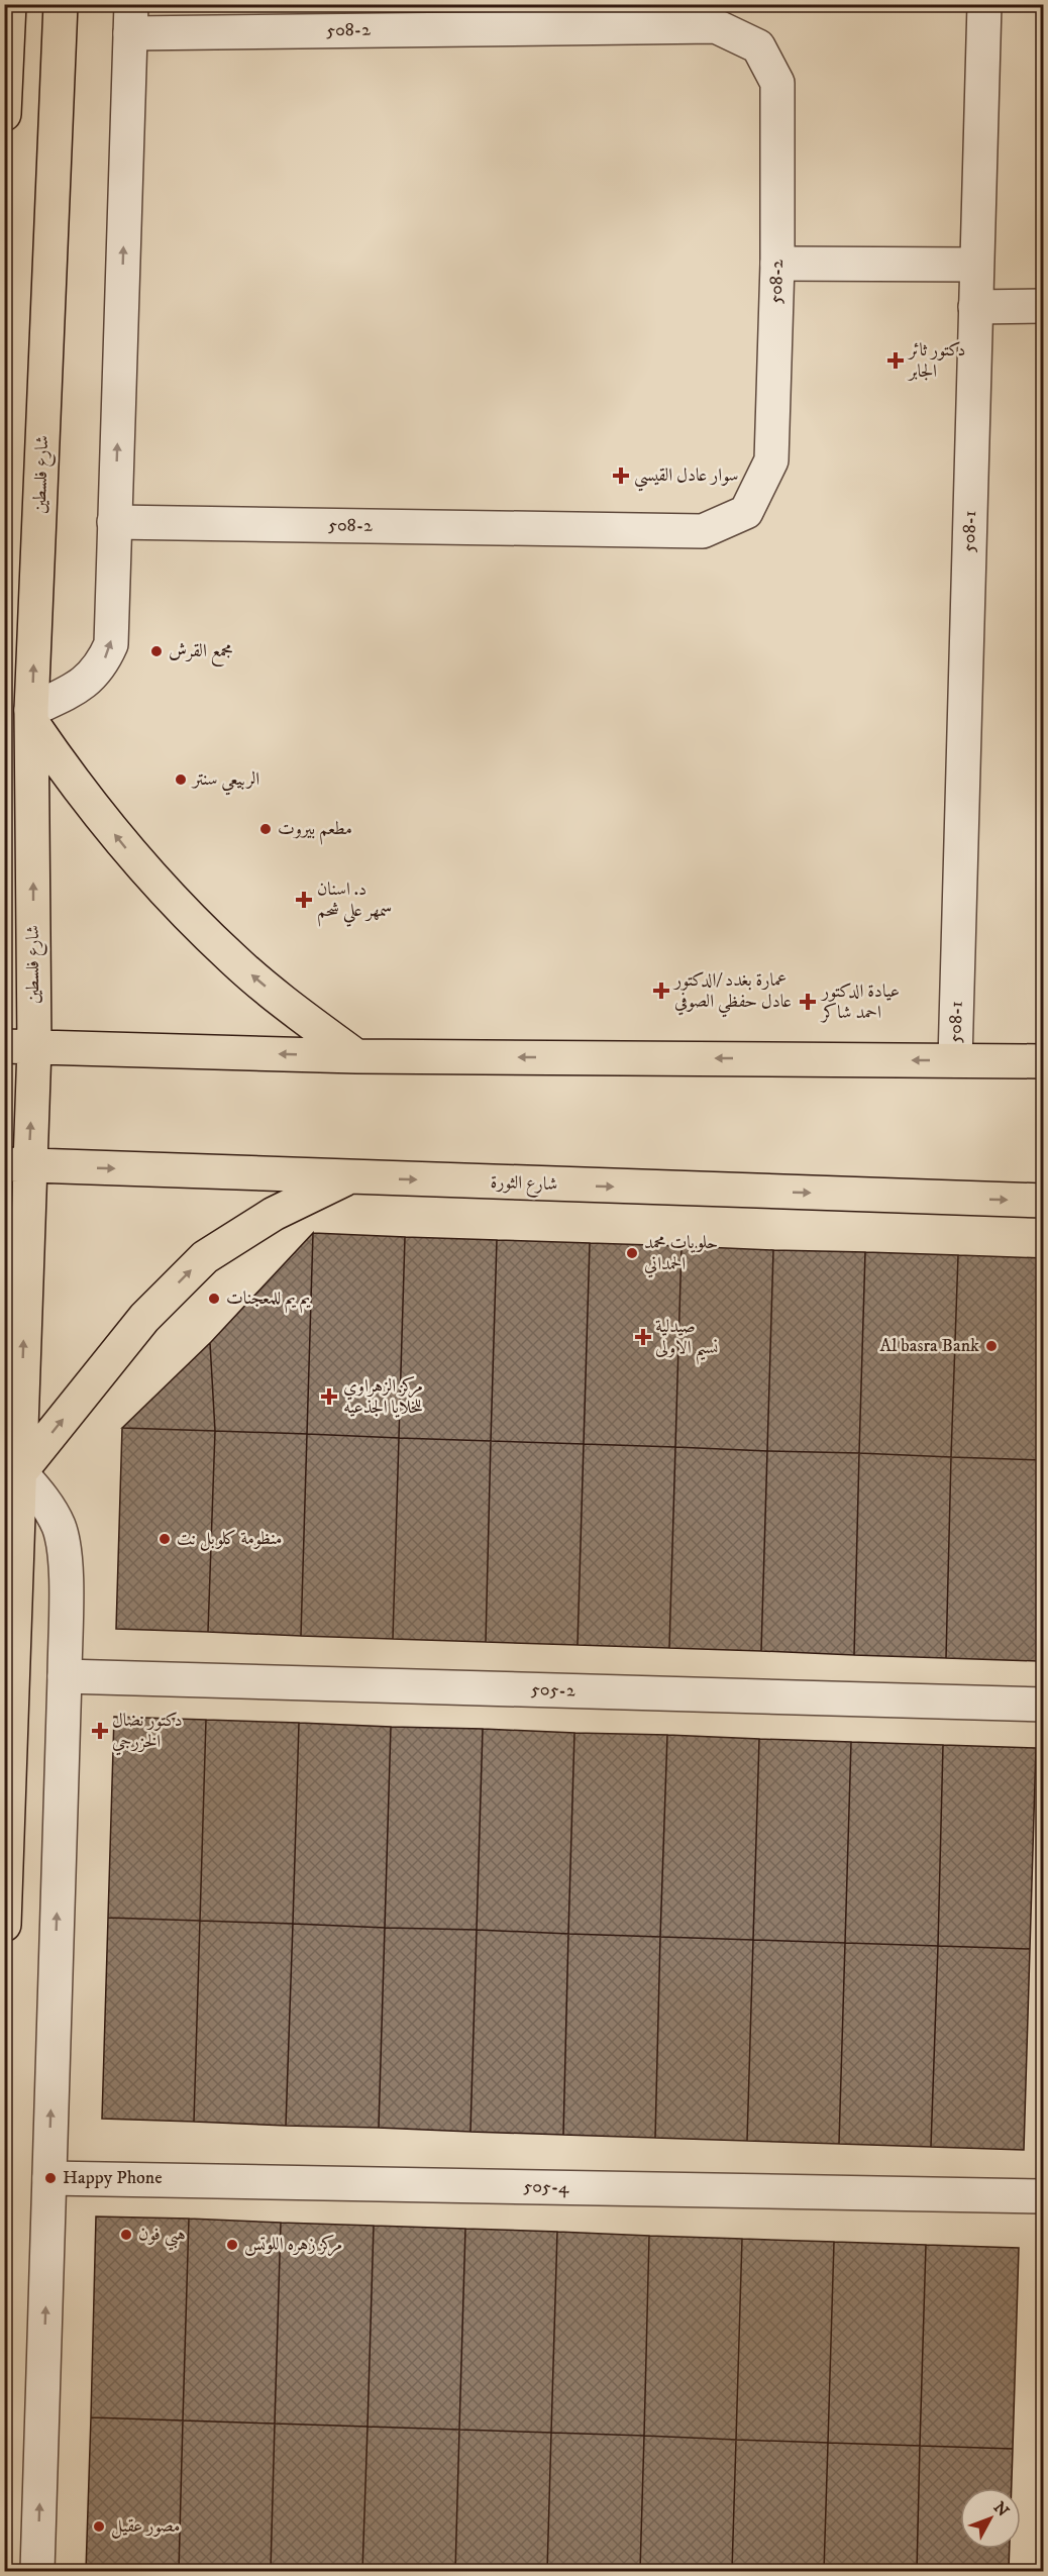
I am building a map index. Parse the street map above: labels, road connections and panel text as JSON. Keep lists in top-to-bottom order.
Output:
{
  "streets": {
    "main road": ["شارع فلسطين", "شارع الثورة"],
    "street": [
      "508-2",
      "508-1",
      "505-2",
      "505-4"
    ]
  },
  "crossings": [
    ["شارع فلسطين", "شارع الثورة"]
  ],
  "one_way": ["شارع فلسطين"],
  "places": {
    "health": [
      "دكتور ثائر الجابر",
      "سوار عادل القيسي",
      "د. اسنان سمهر علي شحم",
      "عمارة بغدد /الدكتور عادل حفظي الصوفي",
      "عيادة الدكتور احمد شاكر",
      "صيدلية نسيم الاولى",
      "مركز الزهراوي للخلايا الجذعيه",
      "دكتور نضال الخزرجي"
    ],
    "other": [
      "مجمع القرش",
      "الربيعي سنتر",
      "مطعم بيروت",
      "حلويات محمد الحمداني",
      "يم يم للمعجنات",
      "Al basra Bank",
      "منظومة كلوبل نت",
      "Happy Phone",
      "هبي فون",
      "مركز زهره اللوتس",
      "مصور عقيل"
    ]
  },
  "north": "top right"
}
